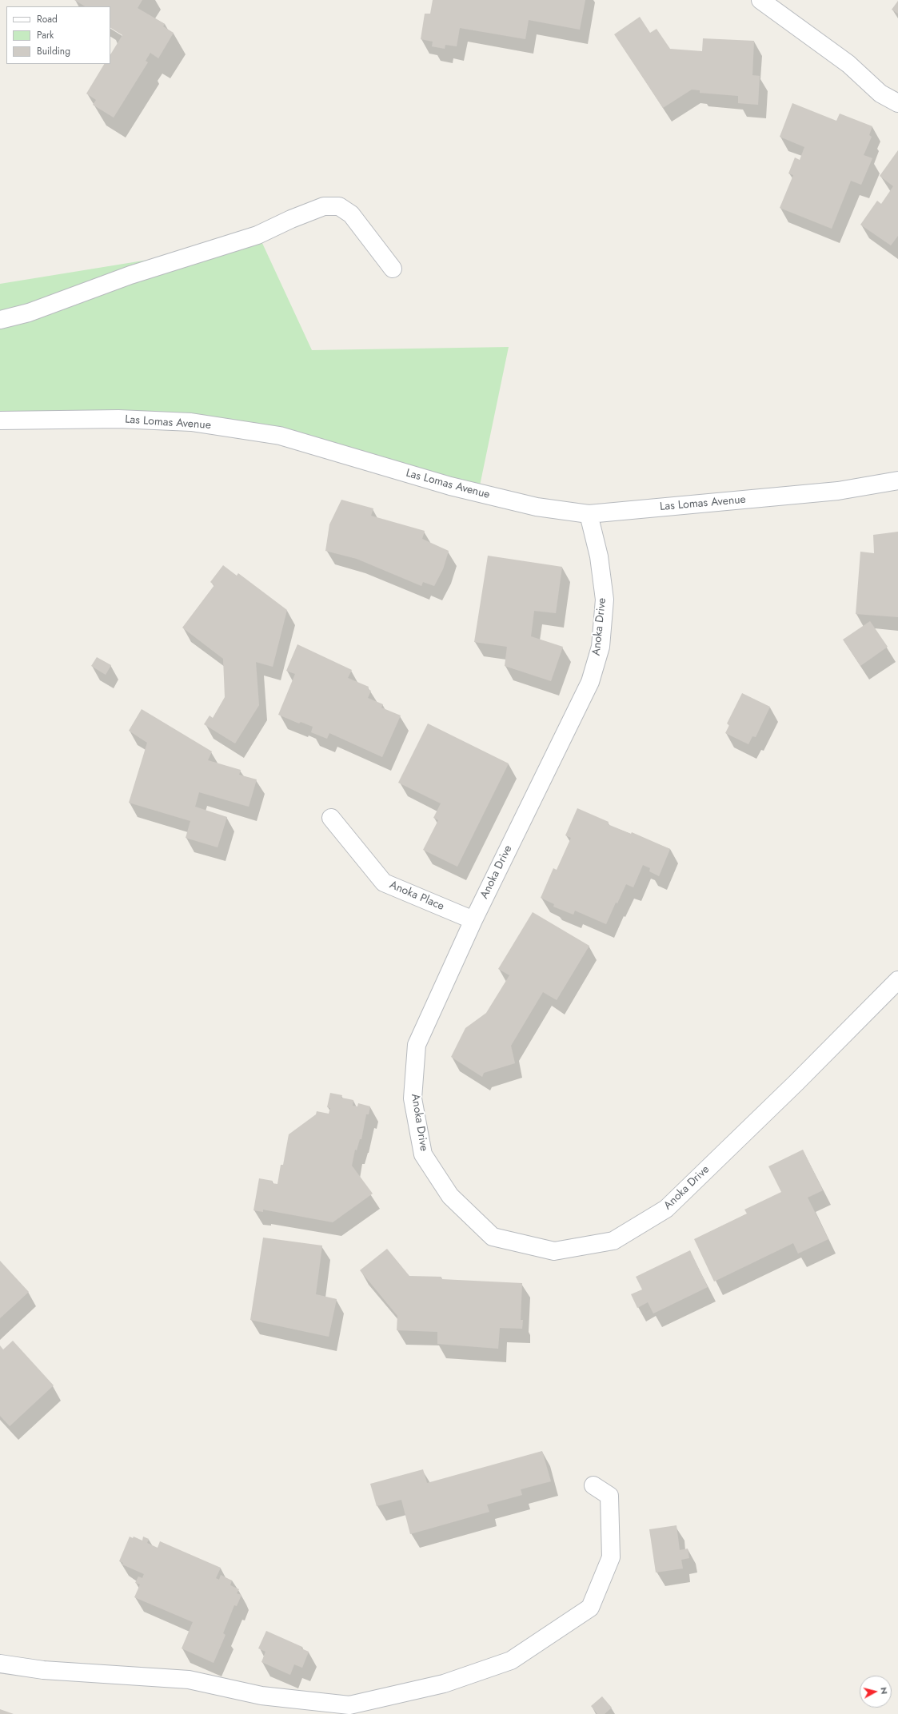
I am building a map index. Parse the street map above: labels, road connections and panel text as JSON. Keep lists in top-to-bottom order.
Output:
{
  "streets": {
    "street": ["Las Lomas Avenue", "Anoka Drive", "Anoka Place"]
  },
  "crossings": [
    ["Las Lomas Avenue", "Anoka Drive"],
    ["Anoka Drive", "Anoka Place"]
  ],
  "legend": ["Road", "Park", "Building"],
  "north": "right"
}
